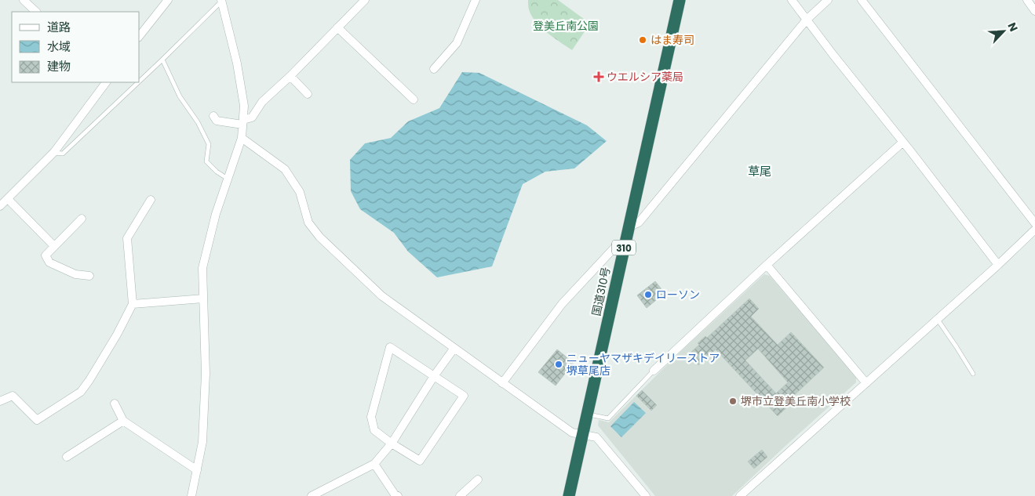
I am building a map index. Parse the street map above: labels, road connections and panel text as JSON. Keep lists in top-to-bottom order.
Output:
{
  "streets": {
    "highway": ["310", "国道310号"]
  },
  "districts": ["草尾"],
  "parks": ["登美丘南公園"],
  "places": {
    "other": [
      "はま寿司",
      "ローソン",
      "ニューヤマザキデイリーストア 堺草尾店",
      "堺市立登美丘南小学校"
    ],
    "health": ["ウエルシア薬局"]
  },
  "legend": ["道路", "水域", "建物"],
  "north": "top right"
}
